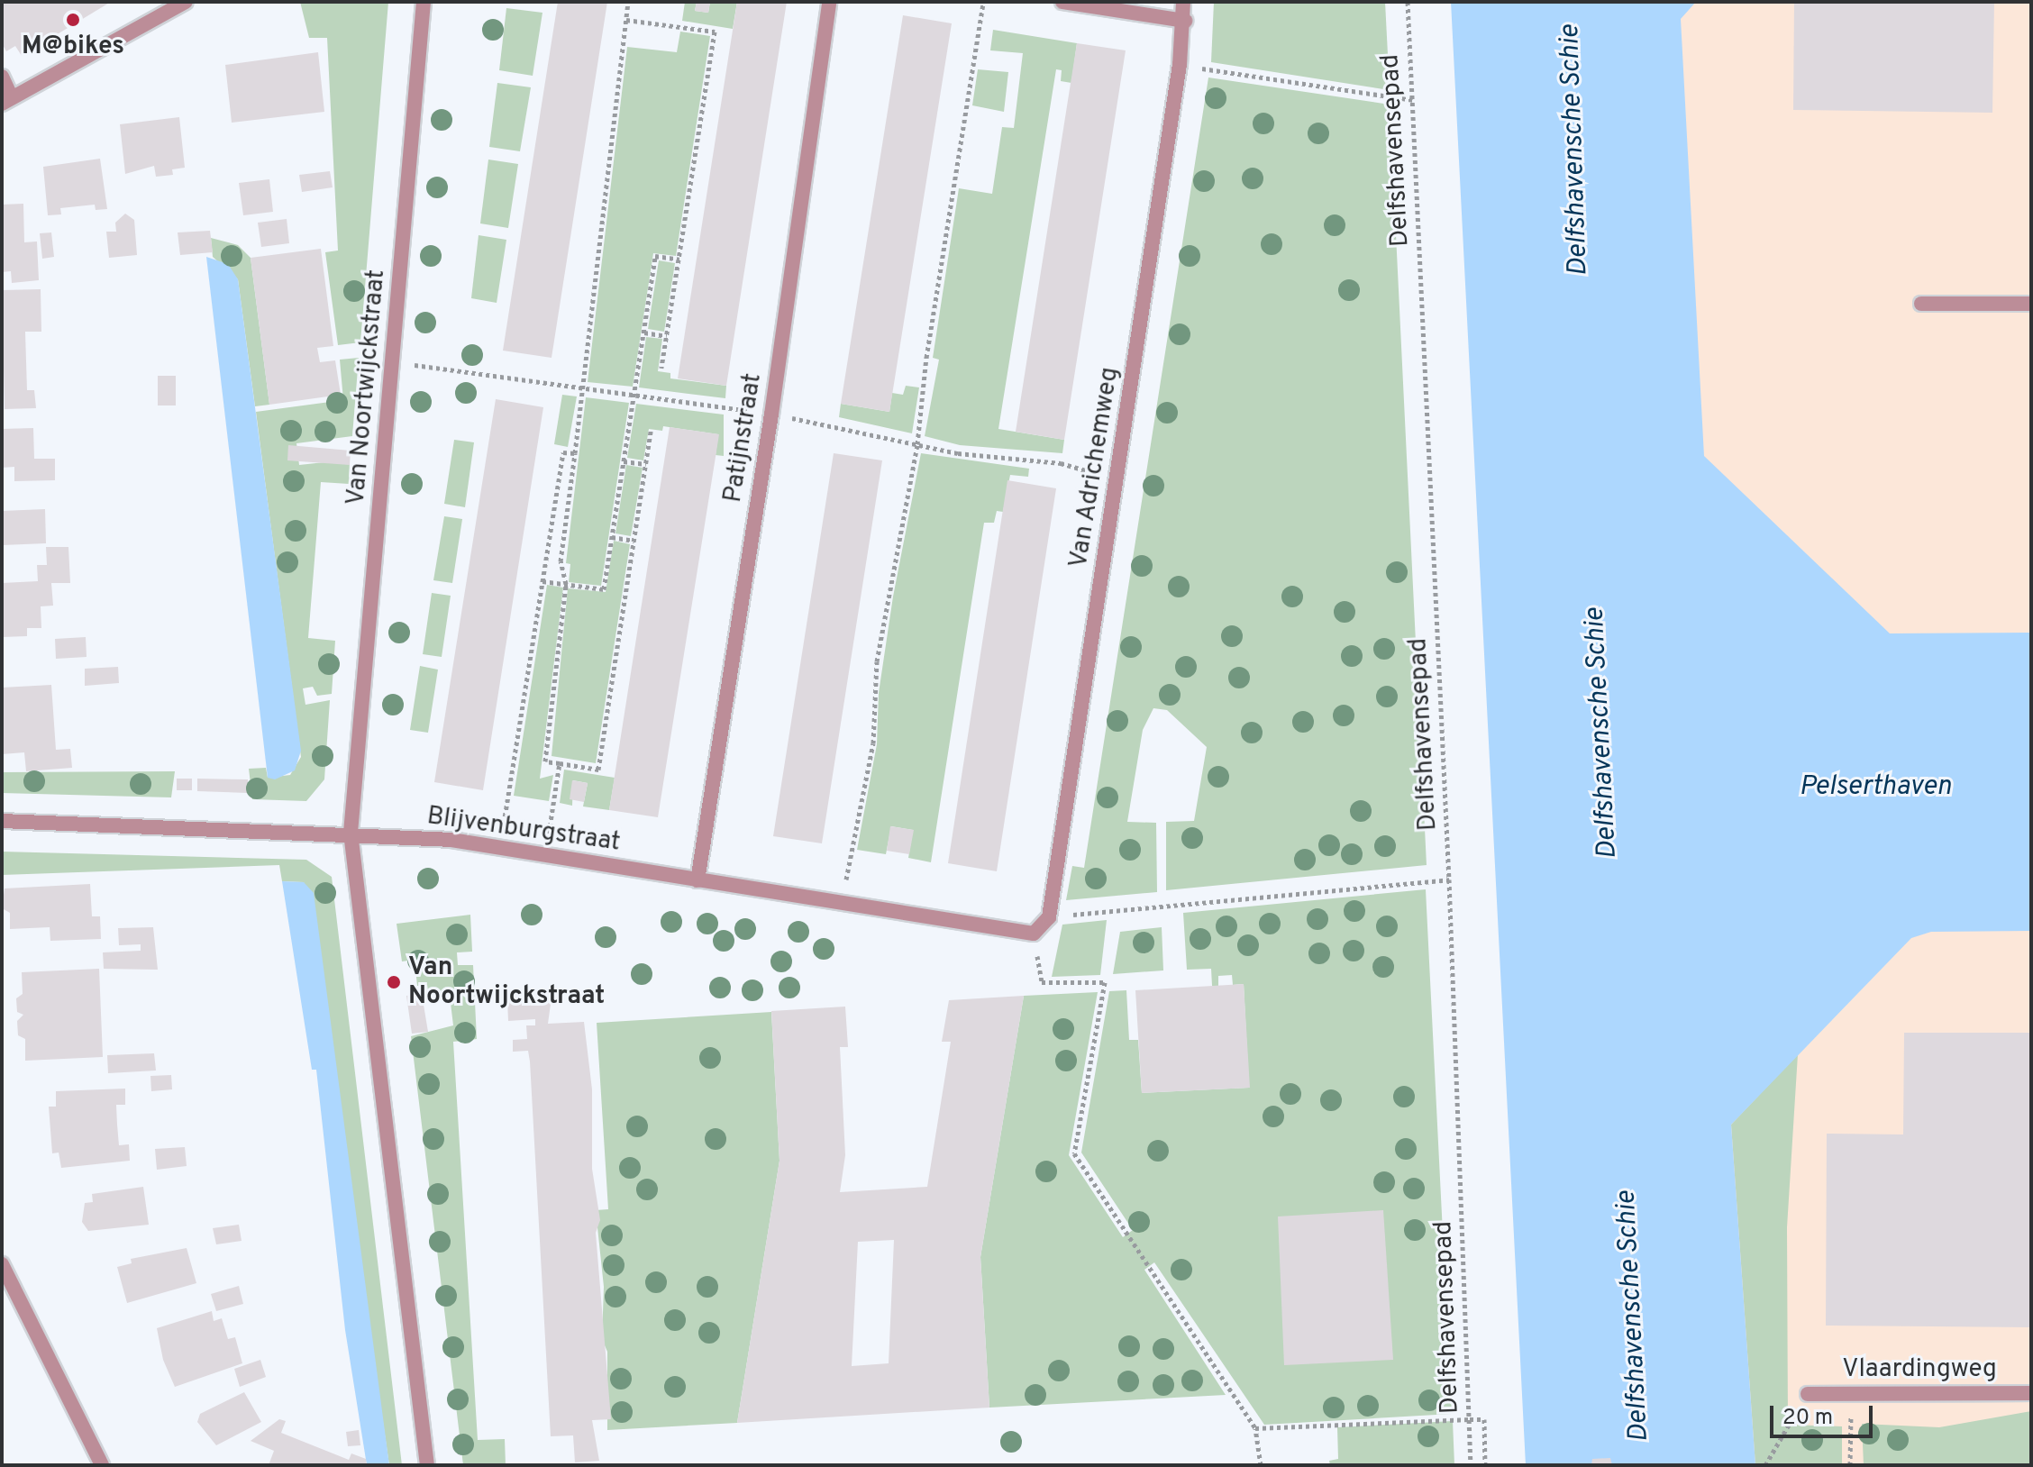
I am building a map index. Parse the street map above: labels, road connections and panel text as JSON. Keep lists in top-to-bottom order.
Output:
{
  "streets": {
    "street": [
      "Van Noortwijckstraat",
      "Patijnstraat",
      "Van Adrichemweg",
      "Blijvenburgstraat",
      "Vlaardingweg"
    ],
    "path": ["Delfshavensepad"]
  },
  "crossings": [
    ["Van Noortwijckstraat", "Blijvenburgstraat"],
    ["Patijnstraat", "Blijvenburgstraat"]
  ],
  "water": ["Delfshavensche Schie", "Pelserthaven"],
  "places": ["M@bikes", "Van Noortwijckstraat"],
  "scale_bar": "20 m"
}
